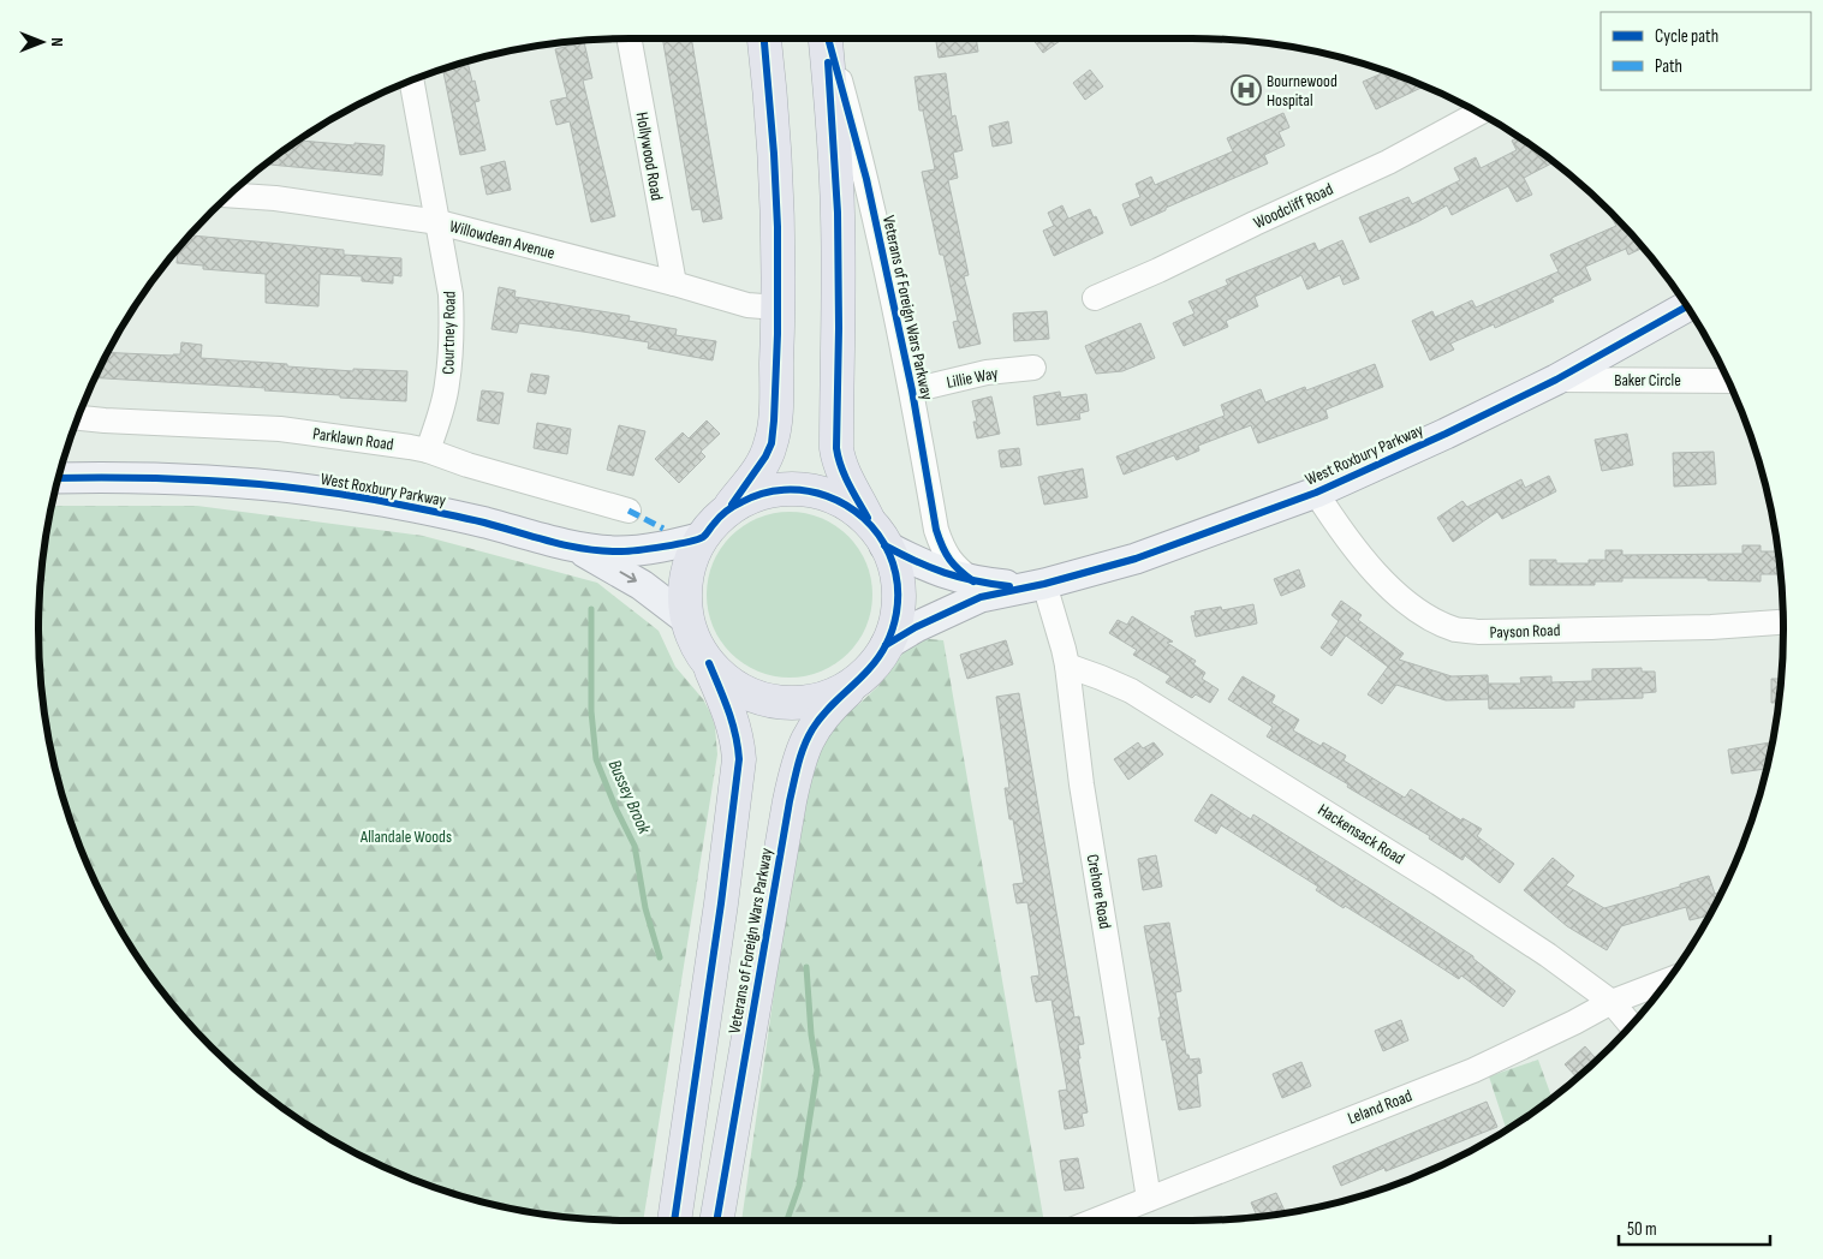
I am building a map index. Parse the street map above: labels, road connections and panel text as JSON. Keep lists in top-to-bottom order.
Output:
{
  "streets": {
    "highway": ["Veterans of Foreign Wars Parkway"],
    "main road": ["West Roxbury Parkway"],
    "street": [
      "Hollywood Road",
      "Woodcliff Road",
      "Willowdean Avenue",
      "Courtney Road",
      "Lillie Way",
      "Baker Circle",
      "Parklawn Road",
      "Payson Road",
      "Hackensack Road",
      "Crehore Road",
      "Leland Road"
    ]
  },
  "crossings": [
    ["Hollywood Road", "Willowdean Avenue"],
    ["Willowdean Avenue", "Courtney Road"],
    ["Veterans of Foreign Wars Parkway", "Lillie Way"],
    ["Veterans of Foreign Wars Parkway", "West Roxbury Parkway"],
    ["Courtney Road", "Parklawn Road"],
    ["Baker Circle", "West Roxbury Parkway"],
    ["West Roxbury Parkway", "Payson Road"],
    ["West Roxbury Parkway", "Crehore Road"],
    ["Hackensack Road", "Crehore Road"],
    ["Hackensack Road", "Leland Road"],
    ["Crehore Road", "Leland Road"]
  ],
  "water": ["Bussey Brook"],
  "parks": ["Allandale Woods"],
  "places": {
    "hospital": ["Bournewood Hospital"]
  },
  "legend": ["Cycle path", "Path"],
  "scale_bar": "50 m",
  "north": "right"
}
